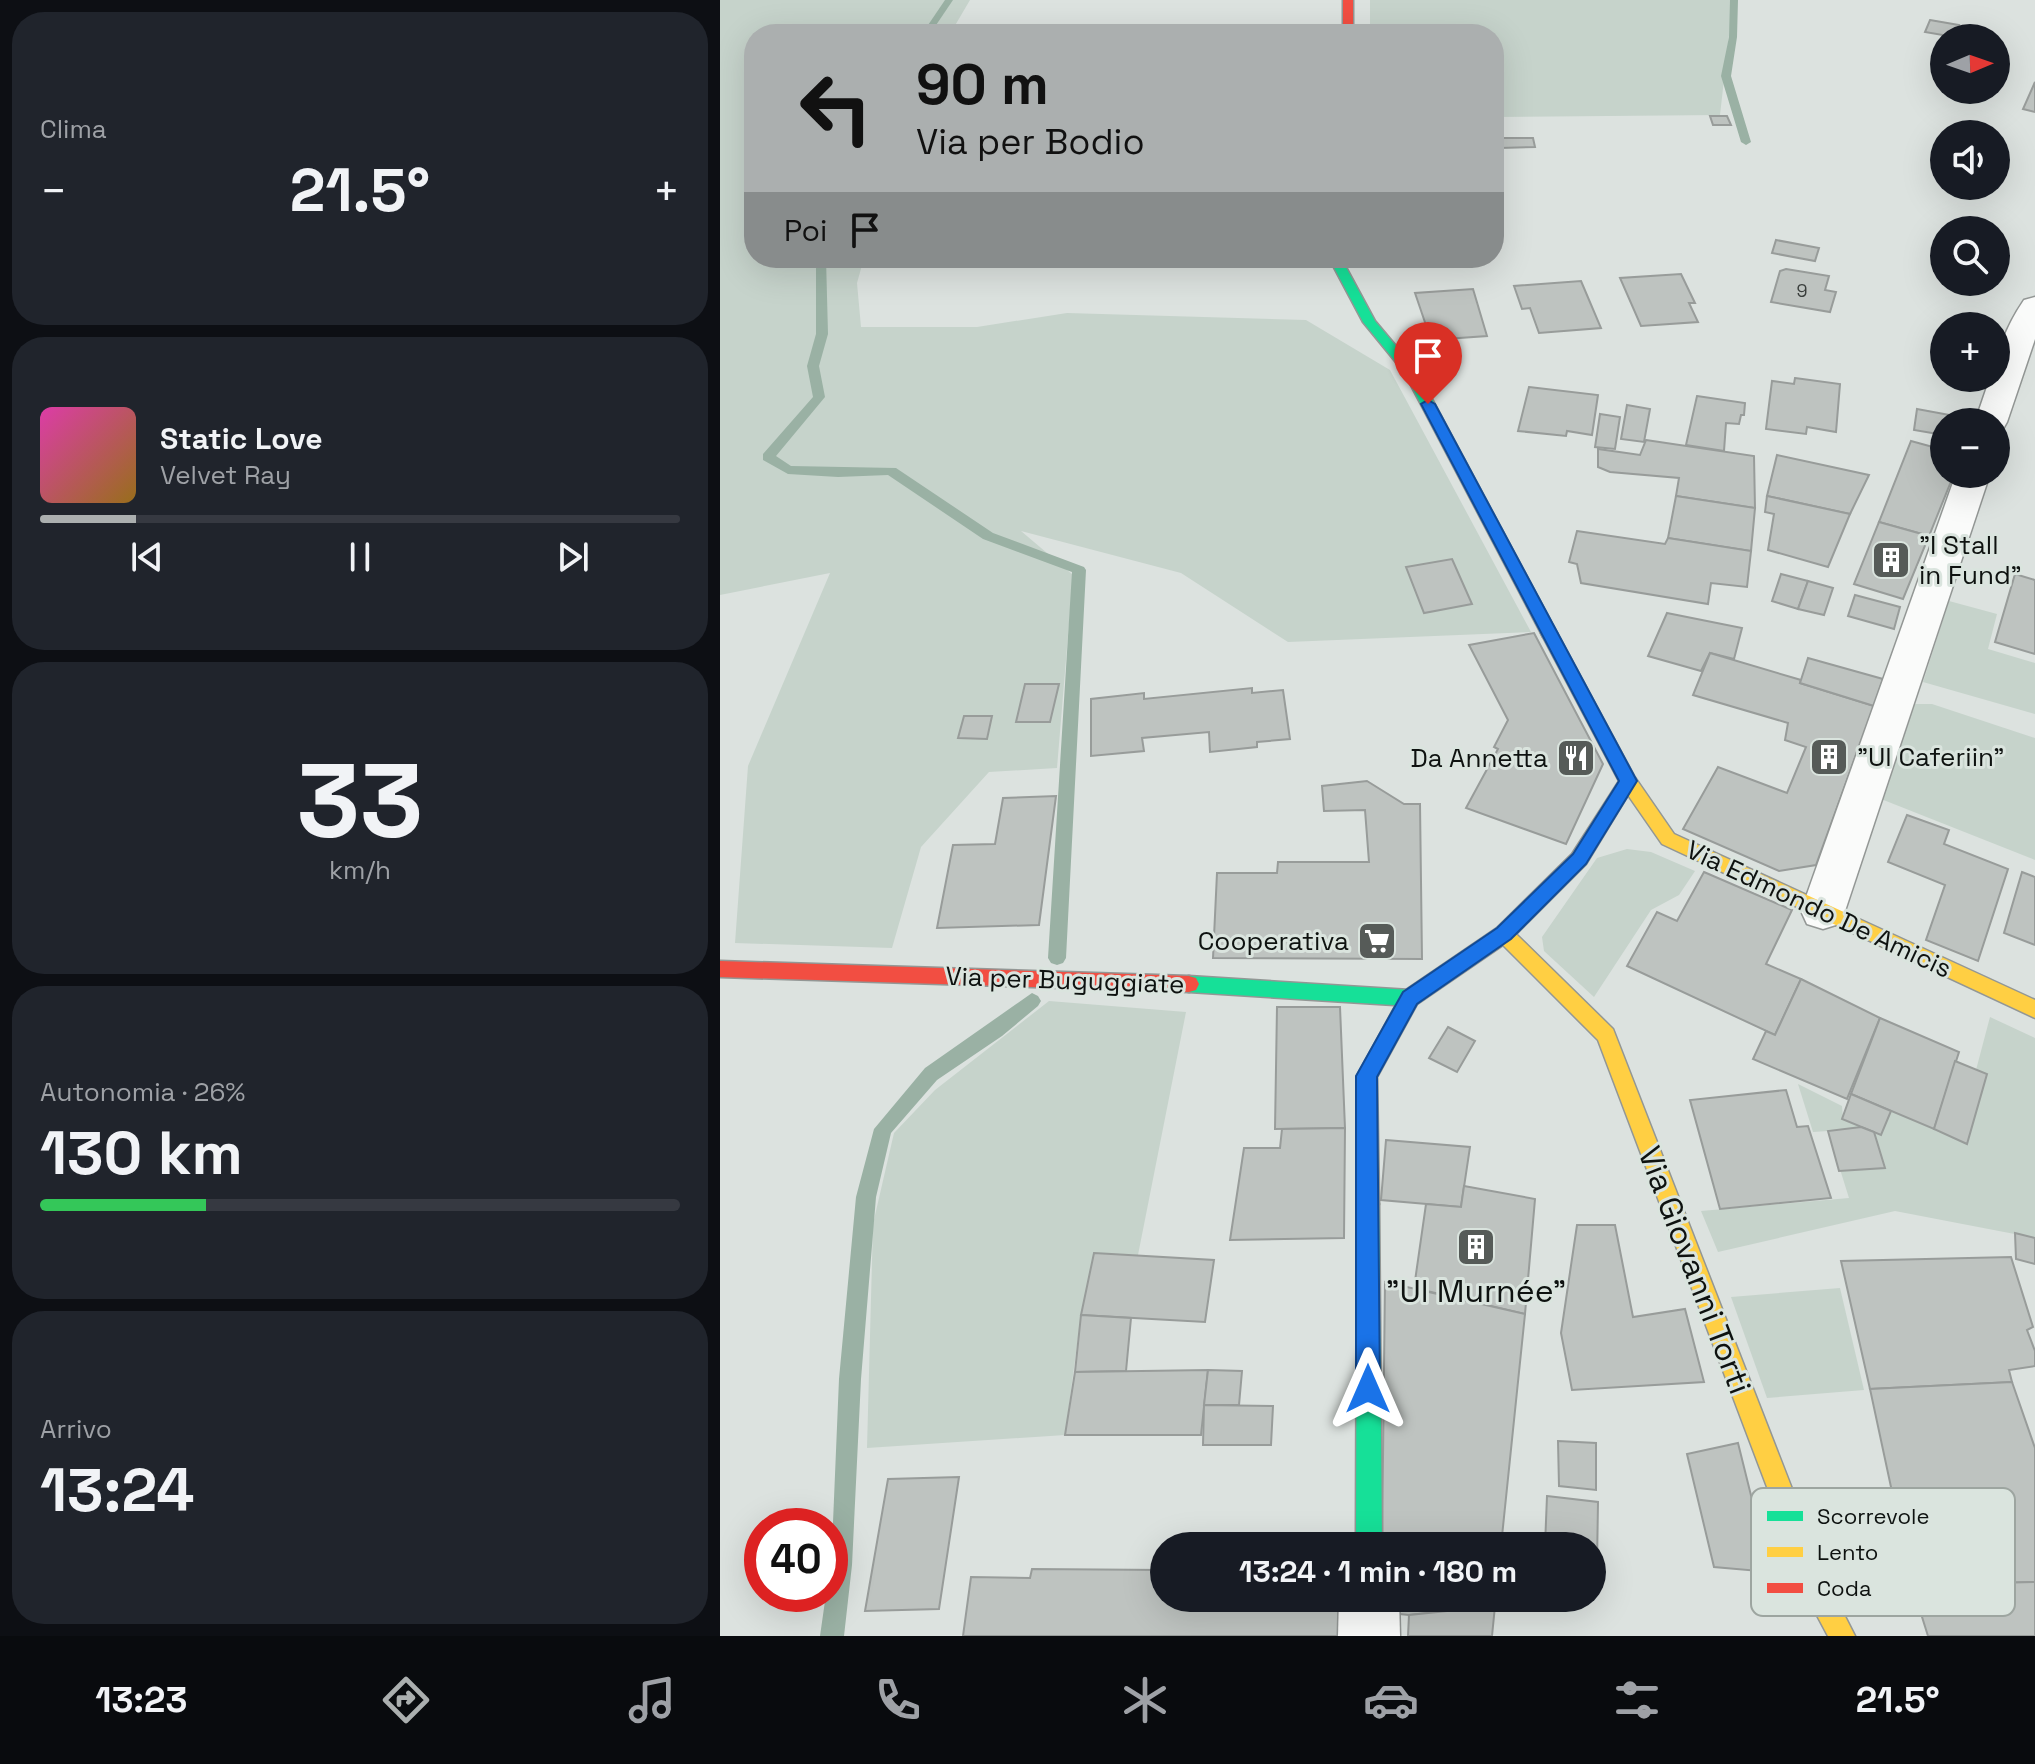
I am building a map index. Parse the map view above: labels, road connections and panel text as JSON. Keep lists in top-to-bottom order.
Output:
{
  "streets": {
    "street": ["Via Edmondo De Amicis", "Via per Buguggiate", "Via Giovanni Torti"]
  },
  "places": {
    "building": ["\"I Stall in Fund\"", "\"Ul Caferiin\"", "\"Ul Murnée\""],
    "restaurant": ["Da Annetta"],
    "supermarket": ["Cooperativa"]
  },
  "house_numbers": ["9"],
  "legend": ["Scorrevole", "Lento", "Coda"],
  "north": "right",
  "page": {
    "tile": [
      "Clima",
      ["33", "km/h"],
      ["Autonomia · 26%", "130 km"],
      ["Arrivo", "13:24"]
    ],
    "map_buttons": ["+", "−"],
    "turn": ["90 m", "Via per Bodio"],
    "heat": ["−", "21.5°", "+"],
    "then": "Poi",
    "song": ["Static Love", "Velvet Ray"],
    "limit": "40",
    "trip": "13:24 · 1 min · 180 m",
    "tabs": ["13:23", "21.5°"]
  }
}
